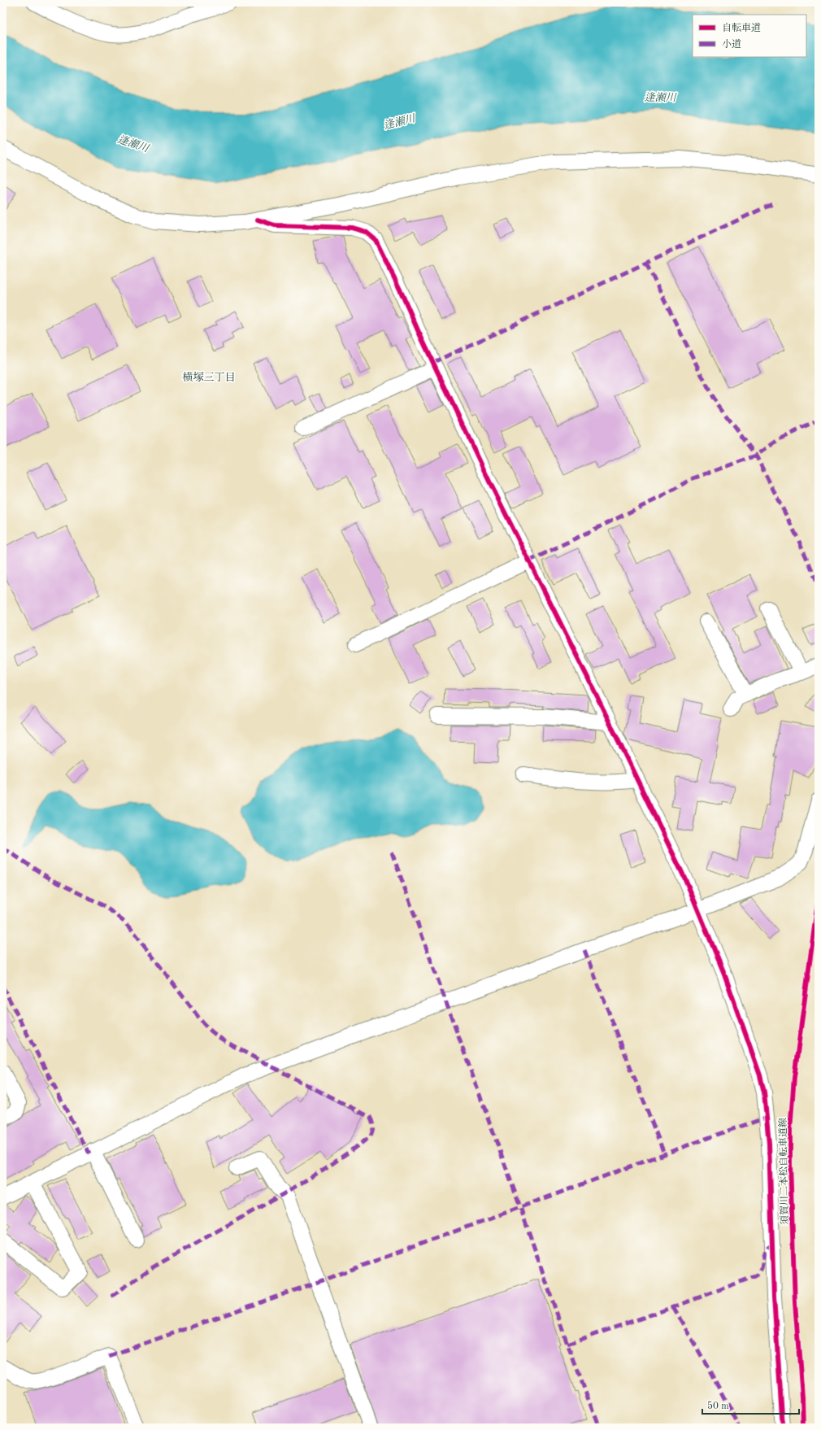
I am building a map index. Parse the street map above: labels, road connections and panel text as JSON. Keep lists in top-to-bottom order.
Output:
{
  "streets": {
    "cycle path": ["須賀川二本松自転車道線"]
  },
  "districts": ["横塚三丁目"],
  "water": ["逢瀬川"],
  "legend": ["自転車道", "小道"],
  "scale_bar": "50 m"
}
